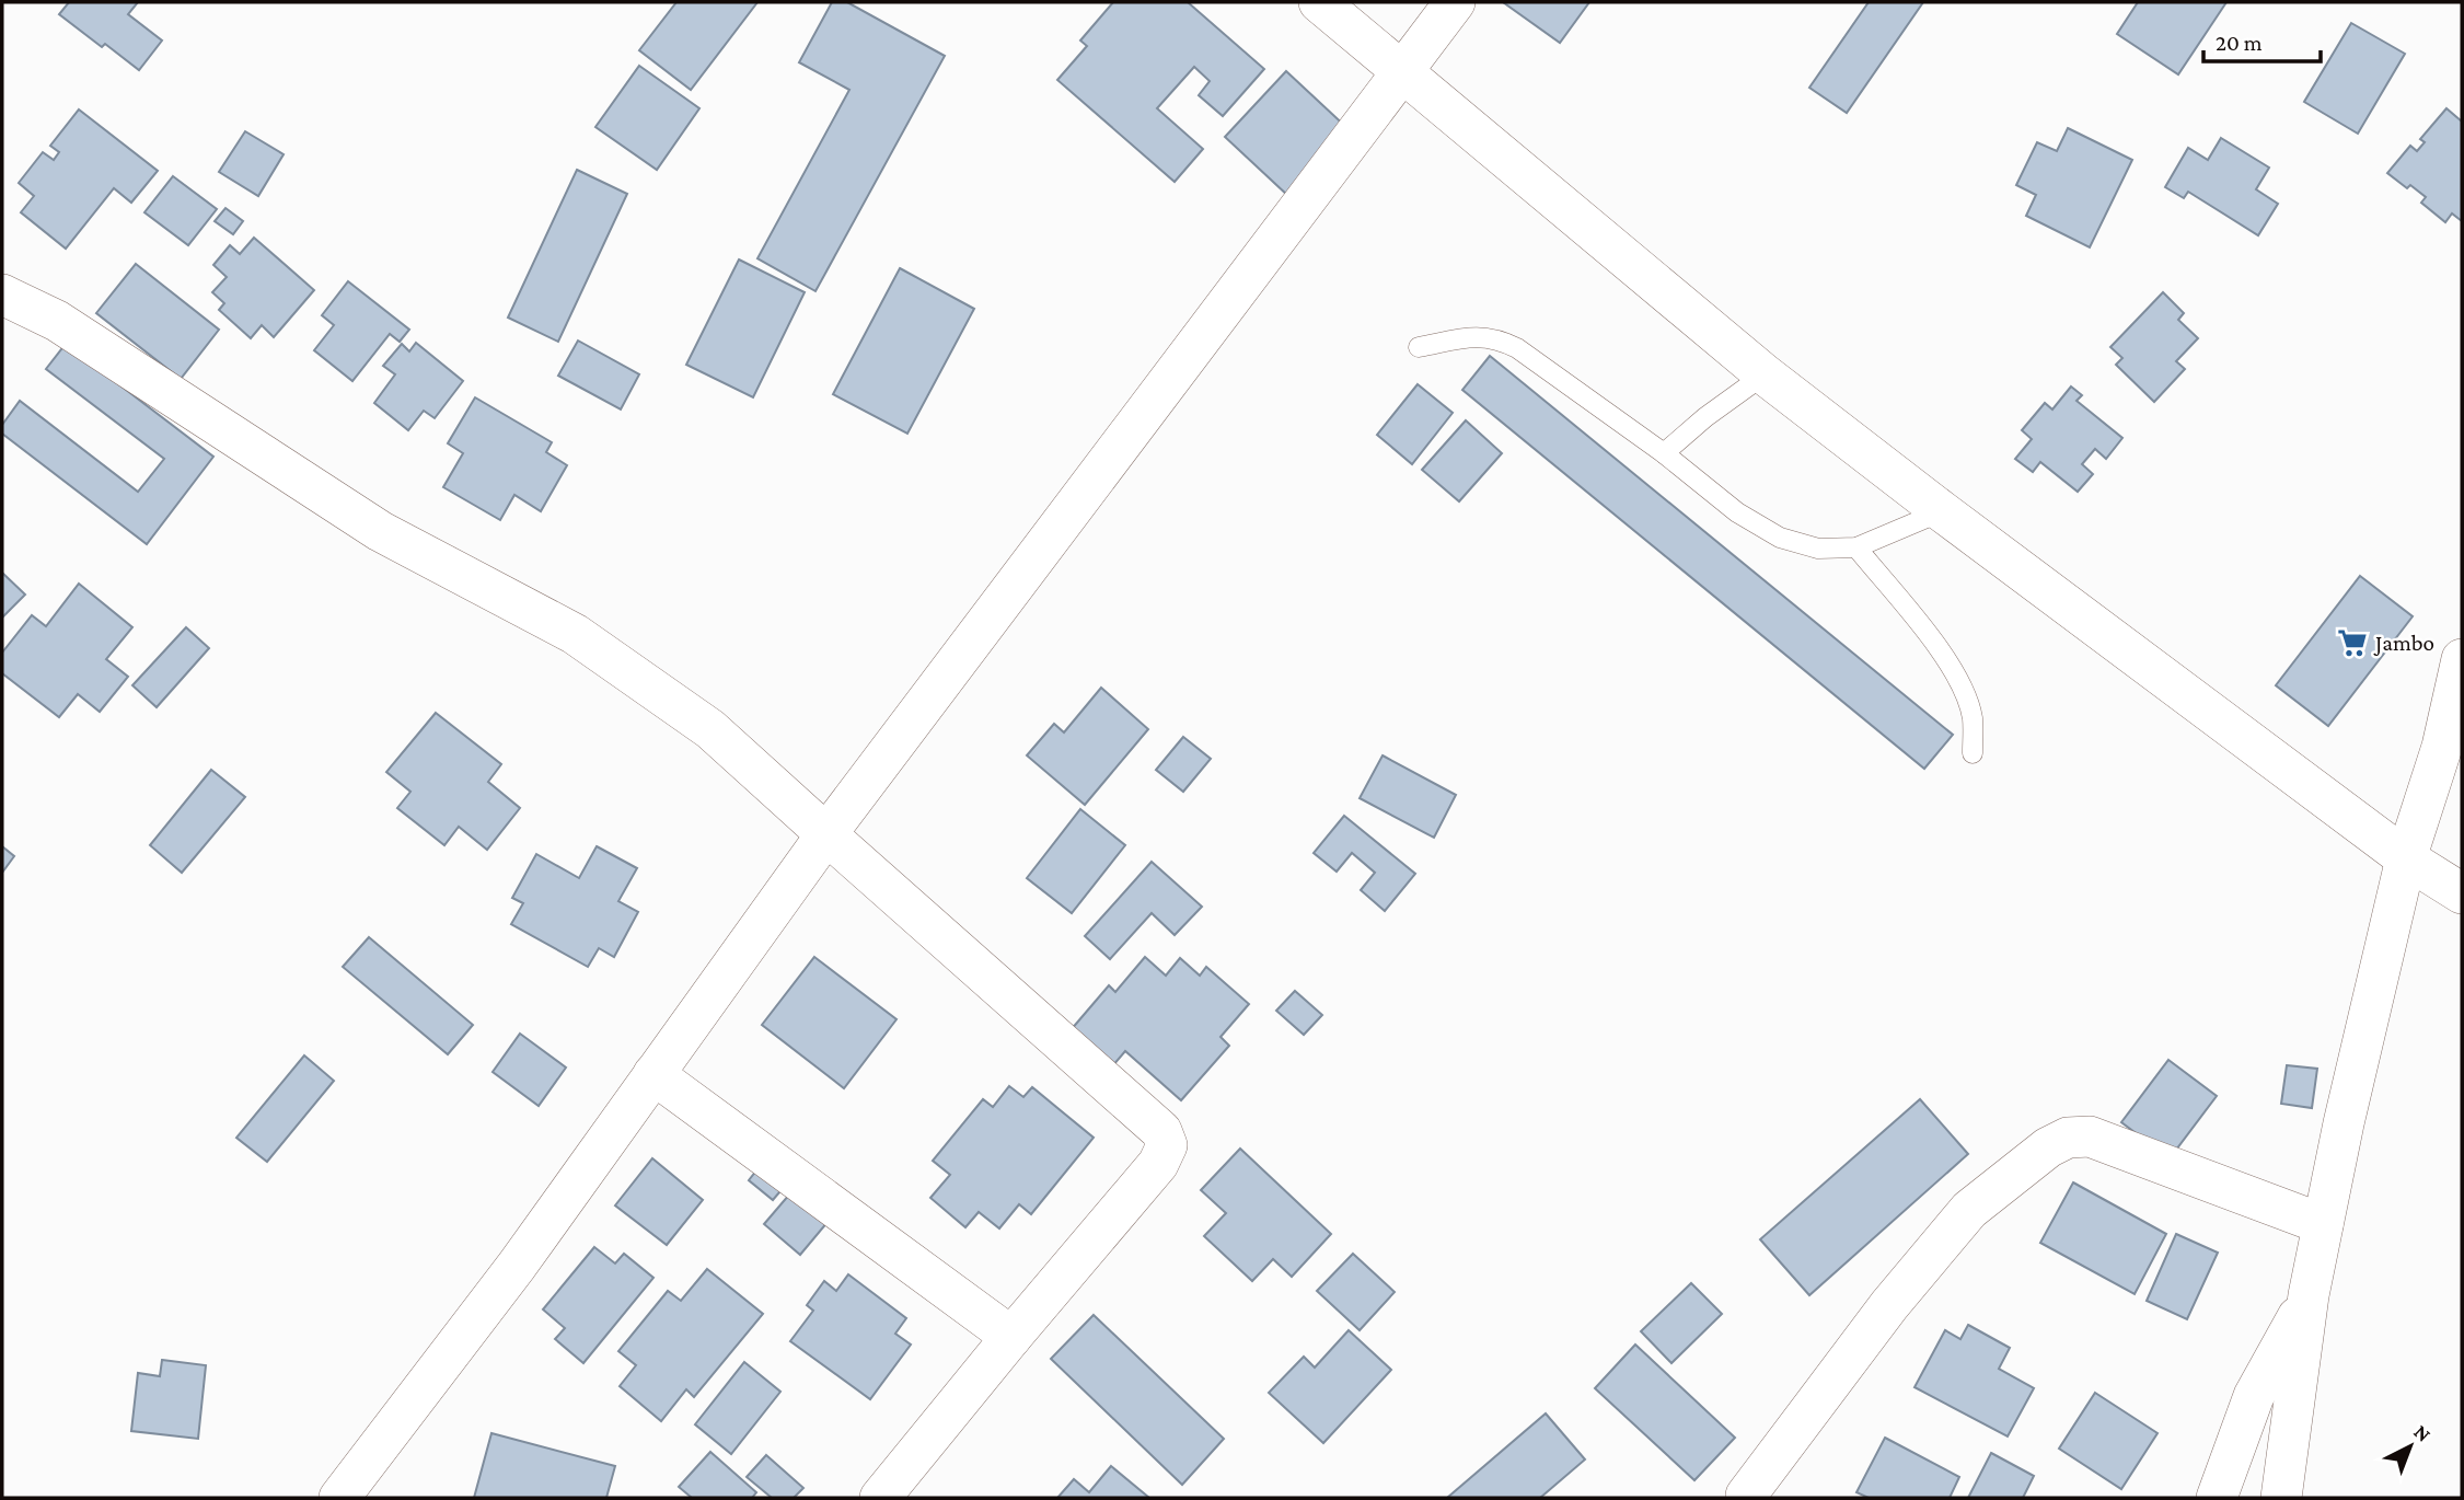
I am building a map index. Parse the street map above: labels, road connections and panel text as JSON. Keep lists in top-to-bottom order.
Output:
{
  "places": {
    "supermarket": ["Jambo"]
  },
  "scale_bar": "20 m",
  "north": "top right"
}
